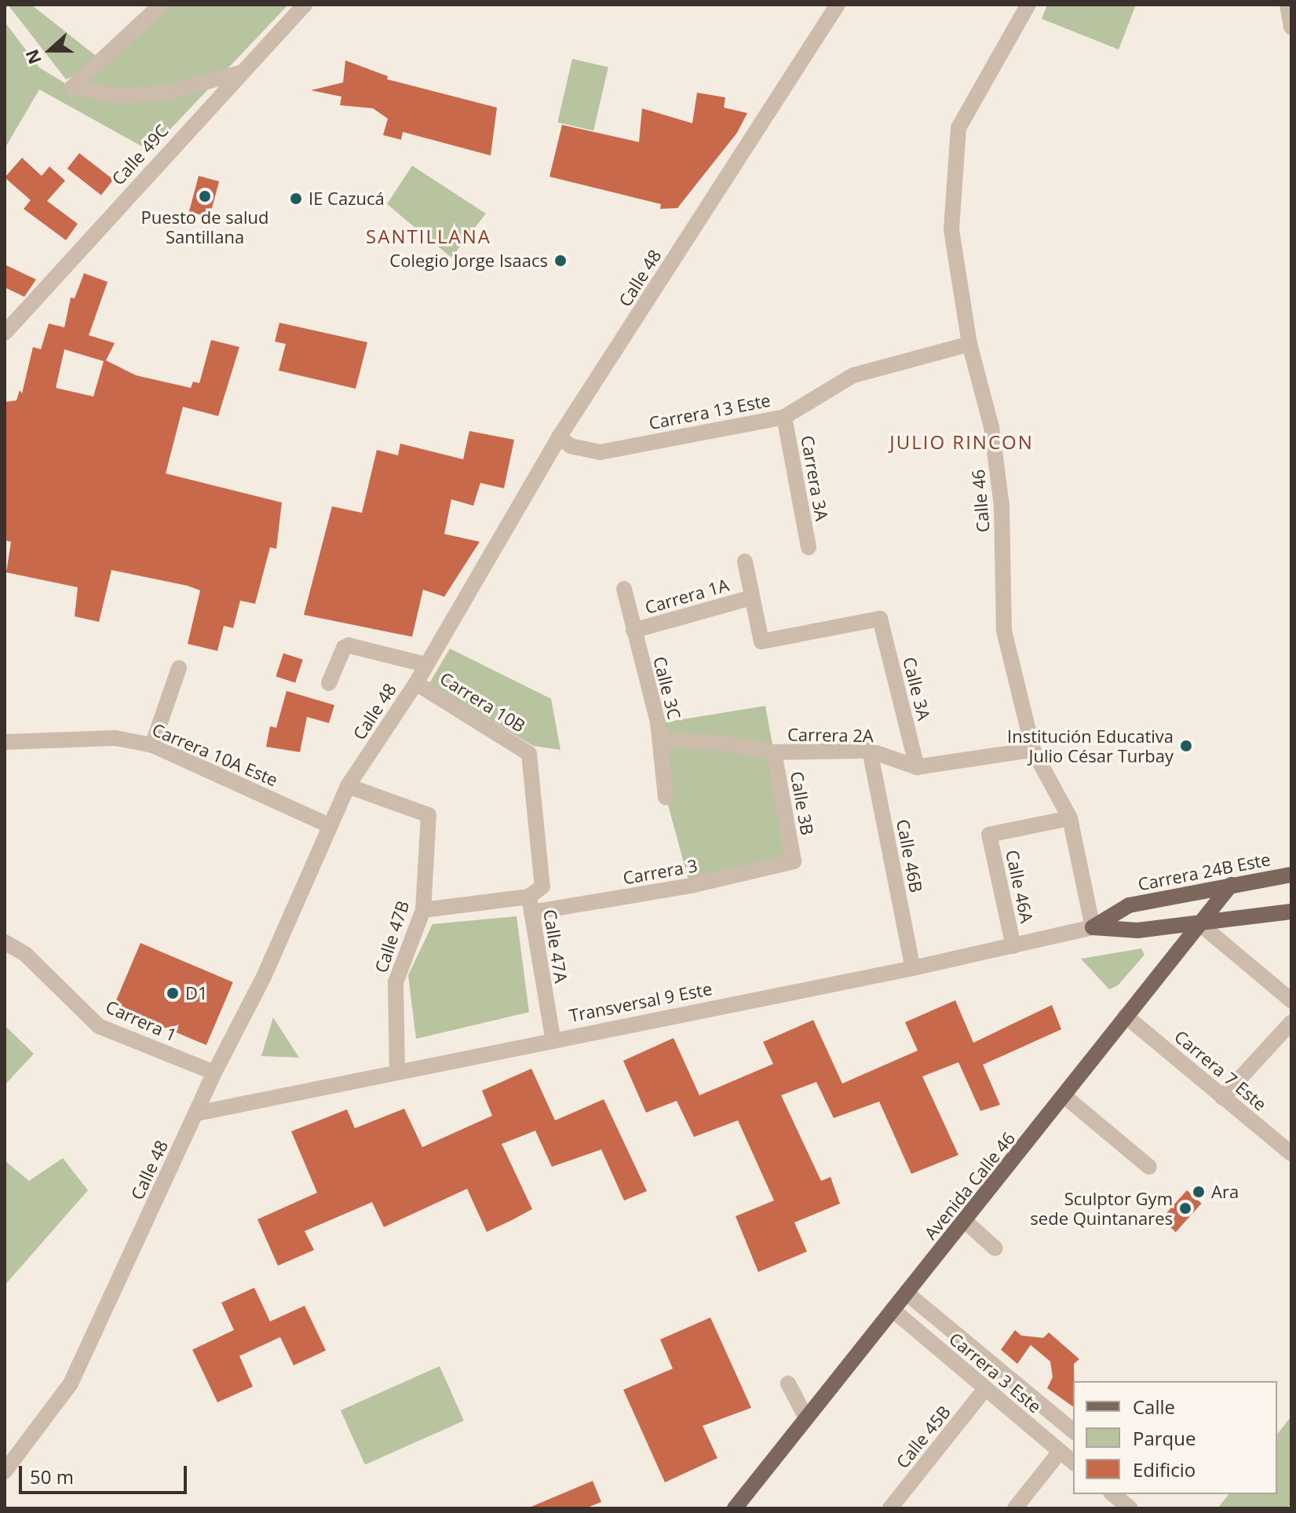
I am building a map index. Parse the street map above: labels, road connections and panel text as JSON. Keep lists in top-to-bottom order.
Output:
{
  "streets": {
    "main road": ["Carrera 24B Este", "Avenida Calle 46"],
    "street": [
      "Calle 49C",
      "Calle 48",
      "Carrera 13 Este",
      "Carrera 3A",
      "Calle 46",
      "Carrera 1A",
      "Calle 3C",
      "Calle 3A",
      "Carrera 10B",
      "Carrera 2A",
      "Carrera 10A Este",
      "Calle 3B",
      "Calle 46B",
      "Carrera 3",
      "Calle 46A",
      "Calle 47B",
      "Calle 47A",
      "Transversal 9 Este",
      "Carrera 1",
      "Carrera 7 Este",
      "Carrera 3 Este",
      "Calle 45B"
    ]
  },
  "crossings": [
    ["Calle 48", "Carrera 13 Este"],
    ["Calle 48", "Carrera 10B"],
    ["Calle 48", "Carrera 10A Este"],
    ["Calle 48", "Calle 47B"],
    ["Calle 48", "Transversal 9 Este"],
    ["Calle 48", "Carrera 1"],
    ["Carrera 13 Este", "Carrera 3A"],
    ["Carrera 13 Este", "Calle 46"],
    ["Calle 46", "Carrera 2A"],
    ["Calle 46", "Carrera 24B Este"],
    ["Calle 46", "Calle 46A"],
    ["Calle 46", "Transversal 9 Este"],
    ["Carrera 1A", "Calle 3C"],
    ["Carrera 1A", "Calle 3A"],
    ["Calle 3C", "Carrera 2A"],
    ["Calle 3A", "Carrera 2A"],
    ["Carrera 10B", "Calle 47A"],
    ["Carrera 2A", "Calle 3B"],
    ["Carrera 2A", "Calle 46B"],
    ["Calle 3B", "Carrera 3"],
    ["Calle 46B", "Transversal 9 Este"],
    ["Carrera 3", "Calle 47B"],
    ["Carrera 3", "Calle 47A"],
    ["Carrera 24B Este", "Transversal 9 Este"],
    ["Carrera 24B Este", "Avenida Calle 46"],
    ["Calle 46A", "Transversal 9 Este"],
    ["Calle 47B", "Transversal 9 Este"],
    ["Calle 47A", "Transversal 9 Este"],
    ["Carrera 7 Este", "Avenida Calle 46"],
    ["Avenida Calle 46", "Carrera 3 Este"],
    ["Carrera 3 Este", "Calle 45B"]
  ],
  "districts": ["SANTILLANA", "JULIO RINCON"],
  "places": [
    "Puesto de salud Santillana",
    "IE Cazucá",
    "Colegio Jorge Isaacs",
    "Institución Educativa Julio César Turbay",
    "D1",
    "Ara",
    "Sculptor Gym sede Quintanares"
  ],
  "legend": ["Calle", "Parque", "Edificio"],
  "scale_bar": "50 m",
  "north": "left"
}
